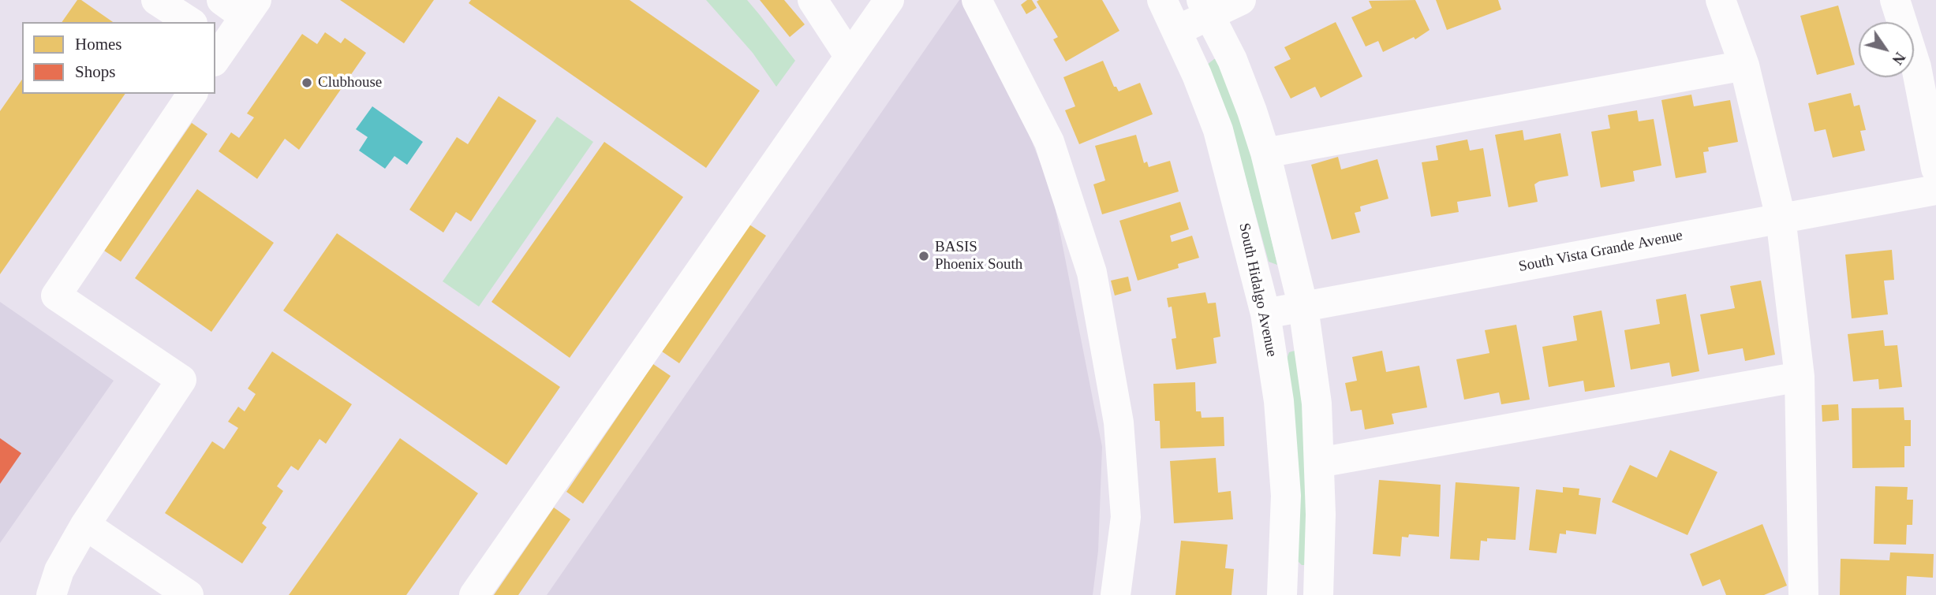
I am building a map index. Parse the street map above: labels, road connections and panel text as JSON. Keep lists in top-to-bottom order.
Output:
{
  "streets": {
    "street": ["South Vista Grande Avenue", "South Hidalgo Avenue"]
  },
  "crossings": [
    ["South Vista Grande Avenue", "South Hidalgo Avenue"]
  ],
  "places": ["Clubhouse", "BASIS Phoenix South"],
  "legend": ["Homes", "Shops"],
  "north": "bottom right"
}
